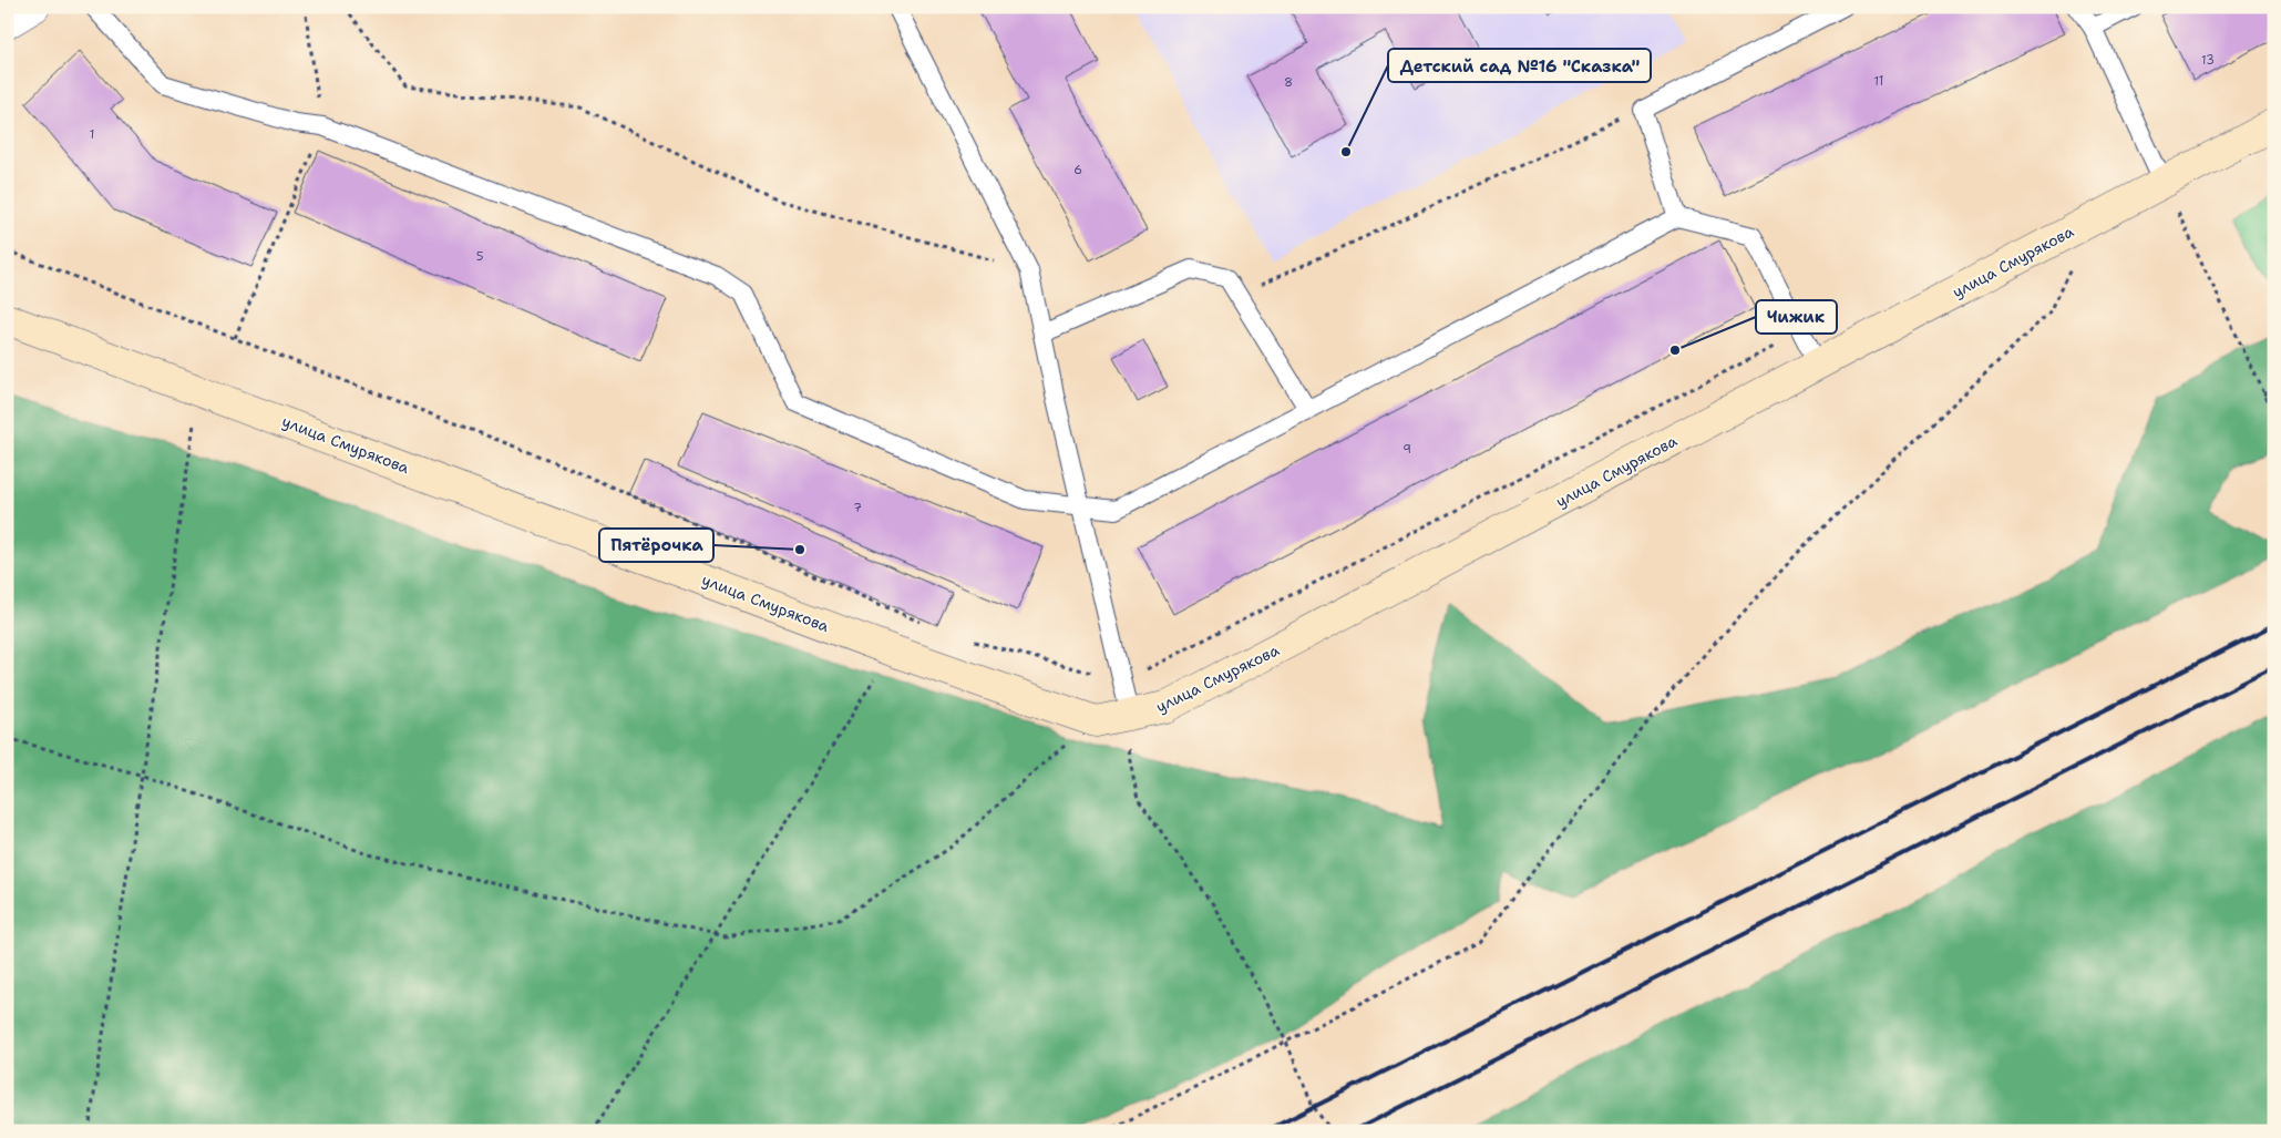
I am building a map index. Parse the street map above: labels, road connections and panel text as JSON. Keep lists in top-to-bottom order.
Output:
{
  "streets": {
    "street": ["улица Смурякова"]
  },
  "places": ["Детский сад №16 \"Сказка\"", "Чижик", "Пятёрочка"],
  "house_numbers": [
    "13",
    "11",
    "8",
    "1",
    "6",
    "5",
    "9",
    "7"
  ]
}
